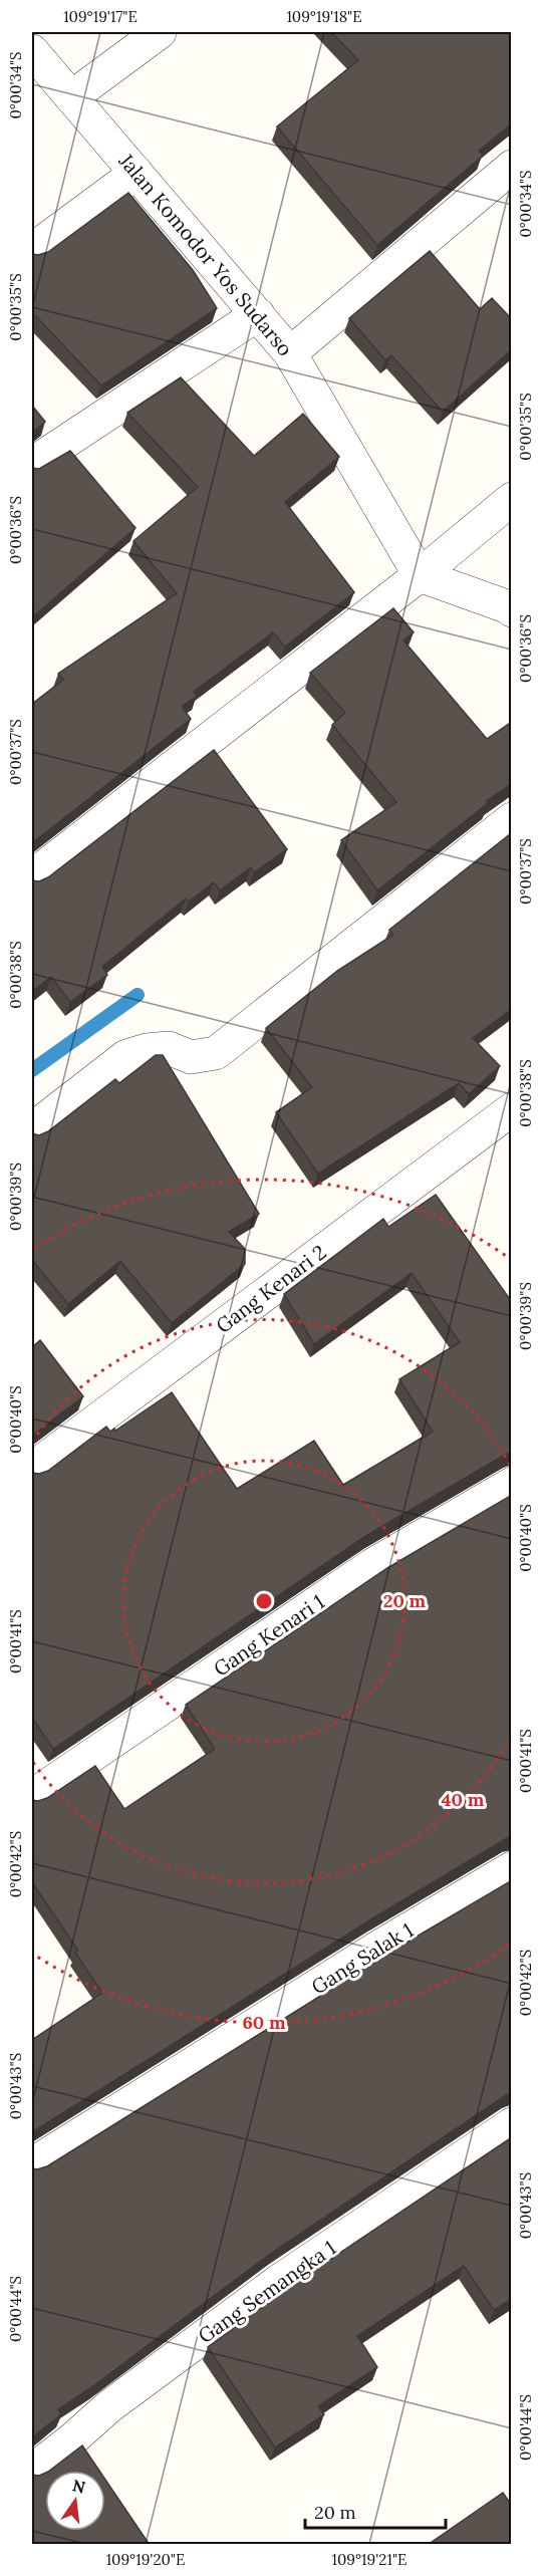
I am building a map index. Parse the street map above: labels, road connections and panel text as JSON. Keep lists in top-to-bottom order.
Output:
{
  "streets": {
    "street": [
      "Jalan Komodor Yos Sudarso",
      "Gang Kenari 2",
      "Gang Kenari 1",
      "Gang Salak 1",
      "Gang Semangka 1"
    ]
  },
  "scale_bar": "20 m",
  "north": "top",
  "coordinates": [
    "109°19'17\"E",
    "109°19'18\"E",
    "0°00'34\"S",
    "0°00'35\"S",
    "0°00'36\"S",
    "0°00'37\"S",
    "0°00'38\"S",
    "0°00'39\"S",
    "0°00'40\"S",
    "0°00'41\"S",
    "0°00'42\"S",
    "0°00'43\"S",
    "0°00'44\"S",
    "109°19'20\"E",
    "109°19'21\"E"
  ],
  "rings": ["20 m", "40 m", "60 m"]
}
